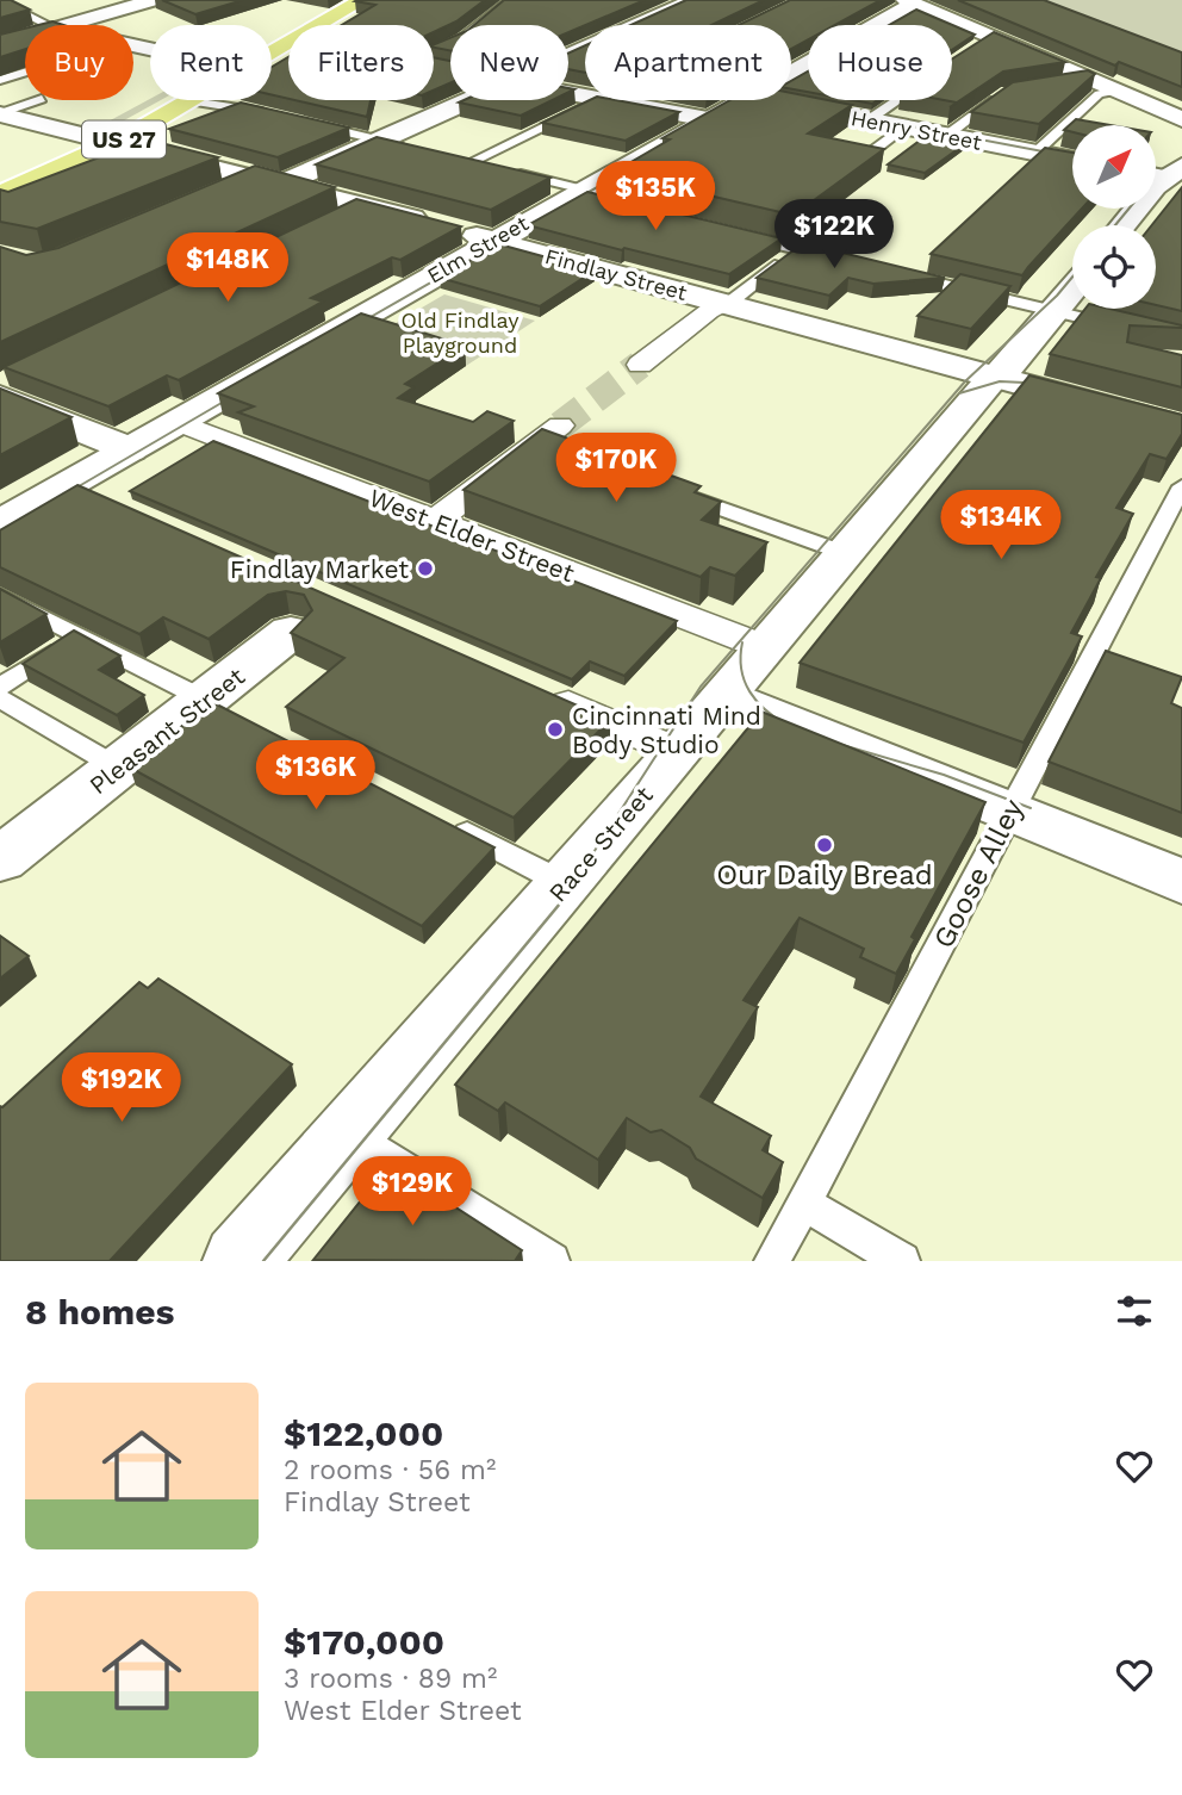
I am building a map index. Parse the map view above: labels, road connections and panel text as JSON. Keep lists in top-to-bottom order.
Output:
{
  "streets": {
    "main road": ["US 27"],
    "street": [
      "Henry Street",
      "Elm Street",
      "Findlay Street",
      "West Elder Street",
      "Pleasant Street",
      "Race Street"
    ],
    "lane": ["Goose Alley"]
  },
  "crossings": [
    ["US 27", "Findlay Street"],
    ["Elm Street", "Findlay Street"],
    ["Elm Street", "West Elder Street"],
    ["Findlay Street", "Race Street"],
    ["West Elder Street", "Race Street"]
  ],
  "parks": ["Old Findlay Playground"],
  "places": ["Findlay Market", "Cincinnati Mind Body Studio", "Our Daily Bread"],
  "north": "top right",
  "page": {
    "chip": [
      "Buy",
      "Rent",
      "Filters",
      "New",
      "Apartment",
      "House"
    ],
    "price": [
      "$135K",
      "$122K",
      "$148K",
      "$170K",
      "$134K",
      "$136K",
      "$192K",
      "$129K"
    ],
    "heading": "8 homes",
    "list": [
      {
        "name": "$122,000",
        "note": "2 rooms · 56 m² · Findlay Street"
      },
      {
        "name": "$170,000",
        "note": "3 rooms · 89 m² · West Elder Street"
      }
    ]
  }
}
